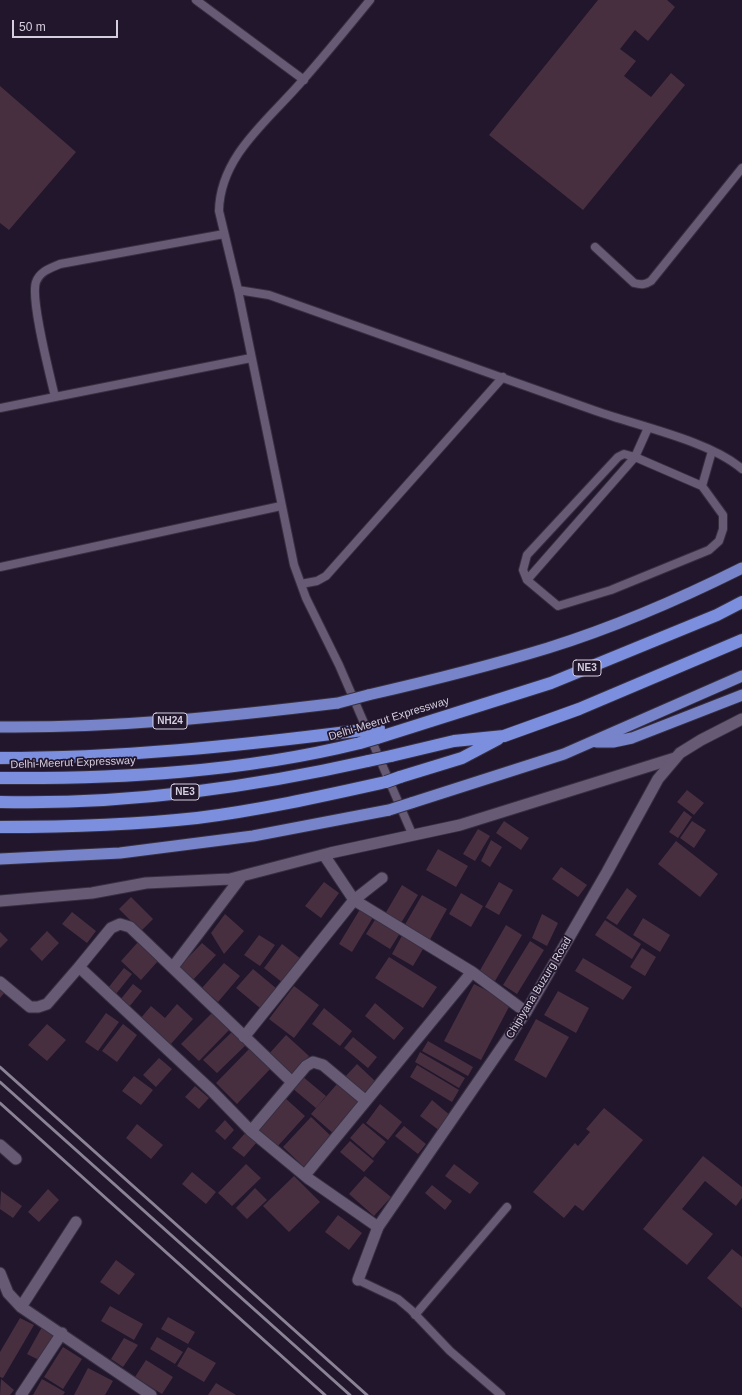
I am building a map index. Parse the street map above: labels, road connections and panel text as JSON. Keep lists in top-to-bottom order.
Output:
{
  "streets": {
    "highway": ["NE3", "Delhi-Meerut Expressway", "NH24"],
    "street": ["Chipiyana Buzurg Road"]
  },
  "scale_bar": "50 m"
}
